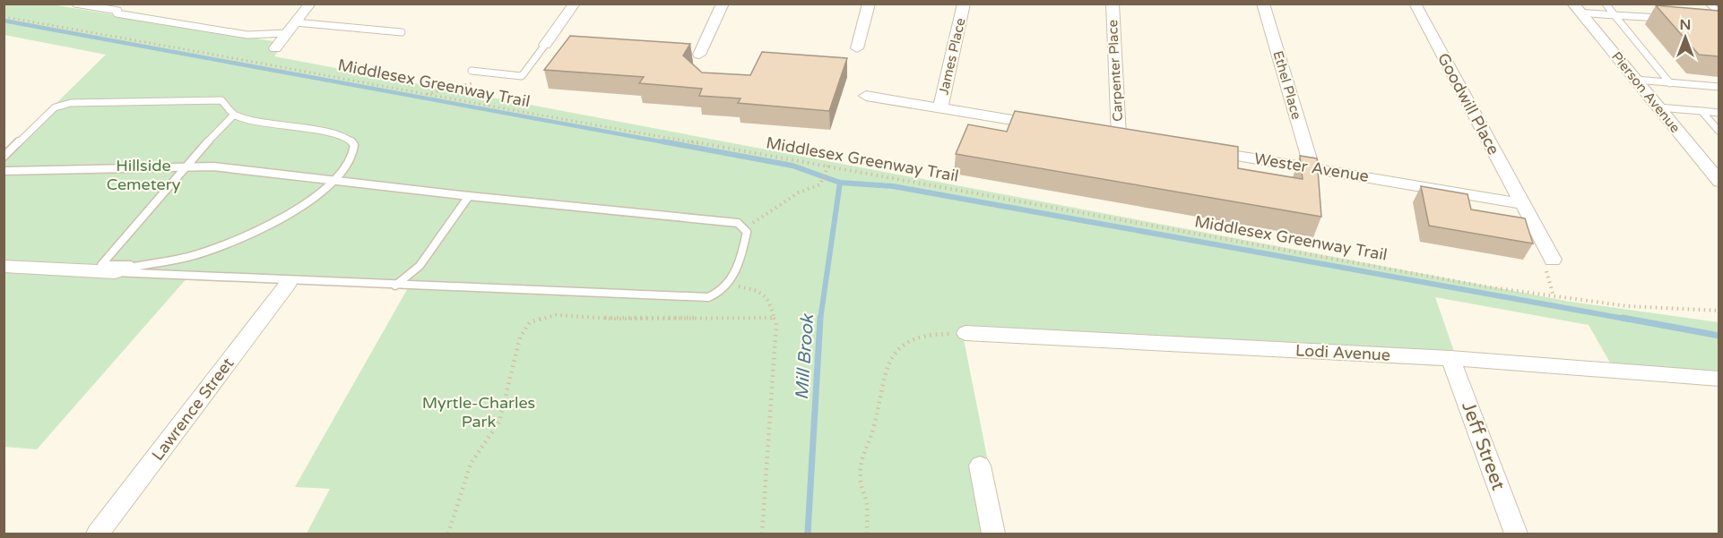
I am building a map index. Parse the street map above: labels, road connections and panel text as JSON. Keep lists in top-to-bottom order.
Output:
{
  "streets": {
    "street": [
      "James Place",
      "Carpenter Place",
      "Ethel Place",
      "Pierson Avenue",
      "Goodwill Place",
      "Wester Avenue",
      "Lodi Avenue",
      "Lawrence Street",
      "Jeff Street"
    ],
    "path": ["Middlesex Greenway Trail"]
  },
  "crossings": [
    ["Ethel Place", "Wester Avenue"],
    ["Goodwill Place", "Wester Avenue"],
    ["Lodi Avenue", "Jeff Street"]
  ],
  "water": ["Mill Brook"],
  "parks": ["Hillside Cemetery", "Myrtle-Charles Park"],
  "north": "top"
}
